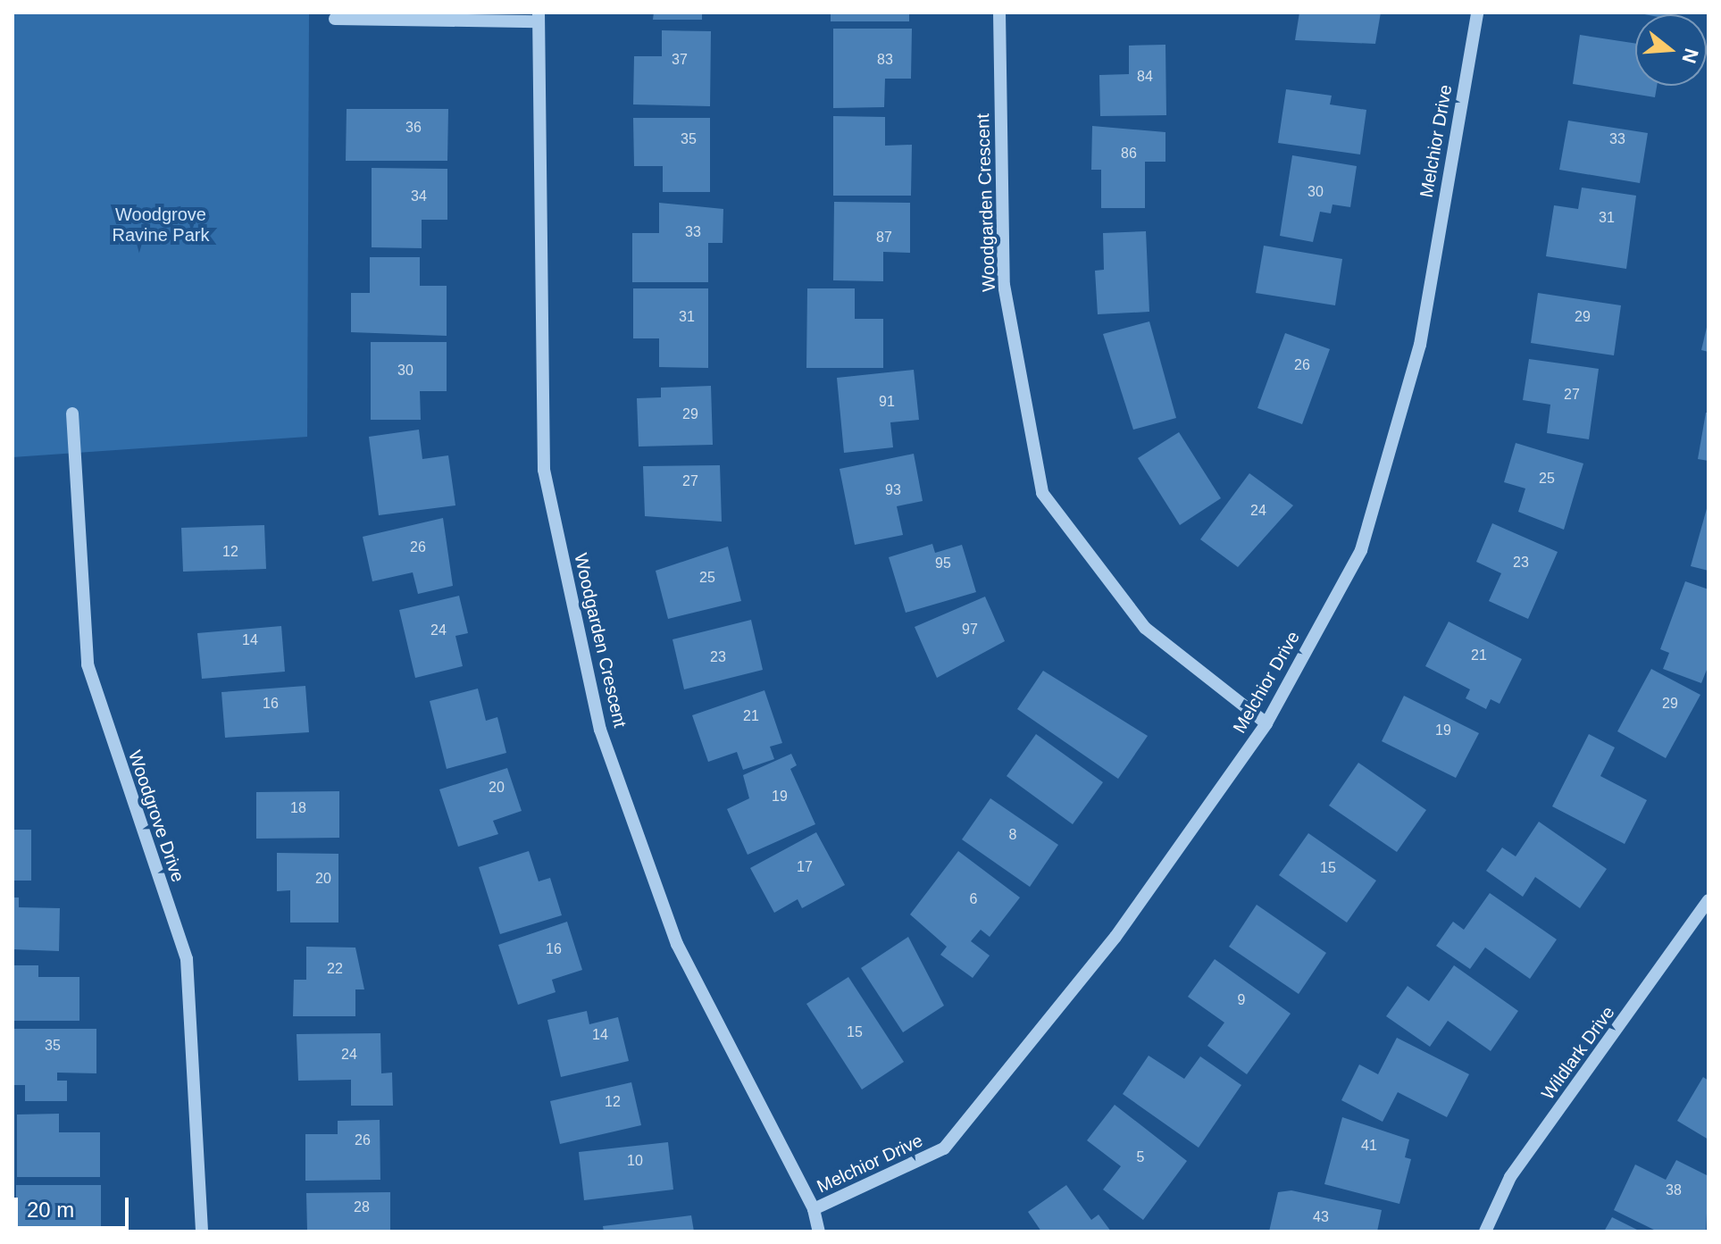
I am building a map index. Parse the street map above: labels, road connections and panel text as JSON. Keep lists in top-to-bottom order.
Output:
{
  "streets": {
    "street": [
      "Melchior Drive",
      "Woodgarden Crescent",
      "Woodgrove Drive",
      "Wildlark Drive"
    ]
  },
  "crossings": [
    ["Melchior Drive", "Woodgarden Crescent"]
  ],
  "parks": ["Woodgrove Ravine Park"],
  "house_numbers": [
    "37",
    "83",
    "84",
    "36",
    "35",
    "33",
    "86",
    "30",
    "34",
    "31",
    "33",
    "87",
    "31",
    "29",
    "26",
    "30",
    "27",
    "91",
    "29",
    "25",
    "27",
    "93",
    "24",
    "26",
    "12",
    "23",
    "95",
    "25",
    "97",
    "24",
    "14",
    "21",
    "23",
    "16",
    "29",
    "21",
    "19",
    "20",
    "19",
    "18",
    "8",
    "17",
    "15",
    "20",
    "6",
    "16",
    "22",
    "9",
    "15",
    "14",
    "35",
    "24",
    "12",
    "26",
    "41",
    "5",
    "10",
    "38",
    "28",
    "43"
  ],
  "scale_bar": "20 m",
  "north": "right"
}
